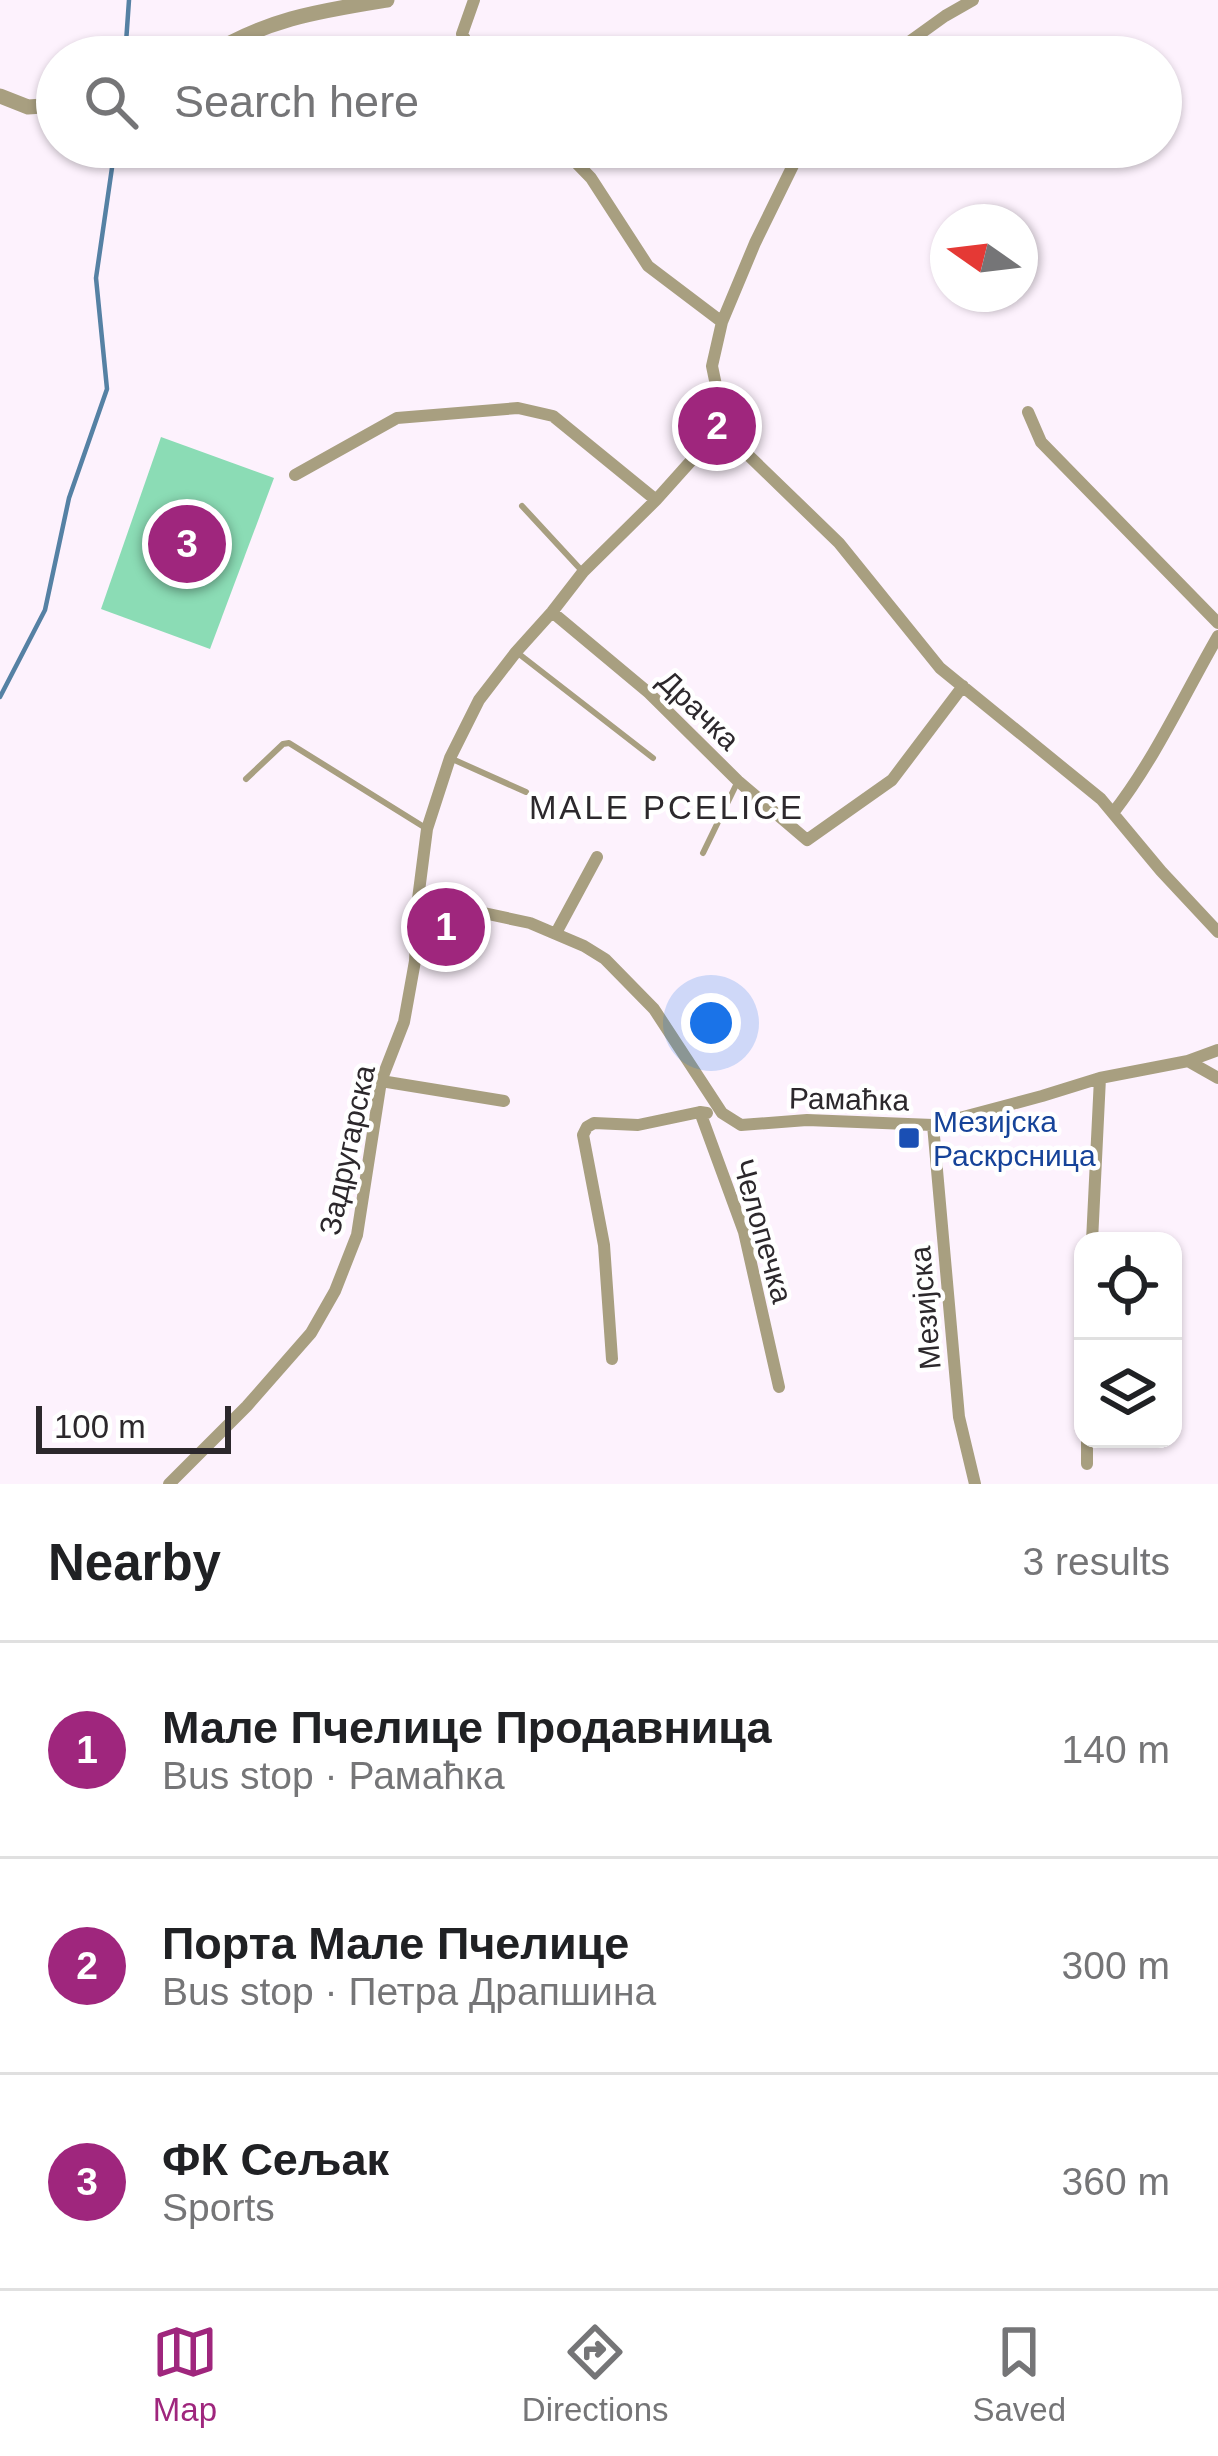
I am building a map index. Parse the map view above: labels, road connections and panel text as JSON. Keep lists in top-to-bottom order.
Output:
{
  "streets": {
    "street": [
      "Драчка",
      "Рамаћка",
      "Задругарска",
      "Челопечка",
      "Мезијска"
    ]
  },
  "crossings": [
    ["Драчка", "Задругарска"],
    ["Рамаћка", "Мезијска"]
  ],
  "districts": ["MALE PCELICE"],
  "places": {
    "transit": ["Мезијска Раскрсница"]
  },
  "scale_bar": "100 m",
  "north": "left",
  "page": {
    "search": "Search here",
    "pins": ["2", "3", "1"],
    "scale": "100 m",
    "heading": ["Nearby", "3 results"],
    "list": [
      {
        "mark": "1",
        "name": "Мале Пчелице Продавница",
        "note": "Bus stop · Рамаћка",
        "value": "140 m"
      },
      {
        "mark": "2",
        "name": "Порта Мале Пчелице",
        "note": "Bus stop · Петра Драпшина",
        "value": "300 m"
      },
      {
        "mark": "3",
        "name": "ФК Сељак",
        "note": "Sports",
        "value": "360 m"
      }
    ],
    "nav": ["Map", "Directions", "Saved"]
  }
}
